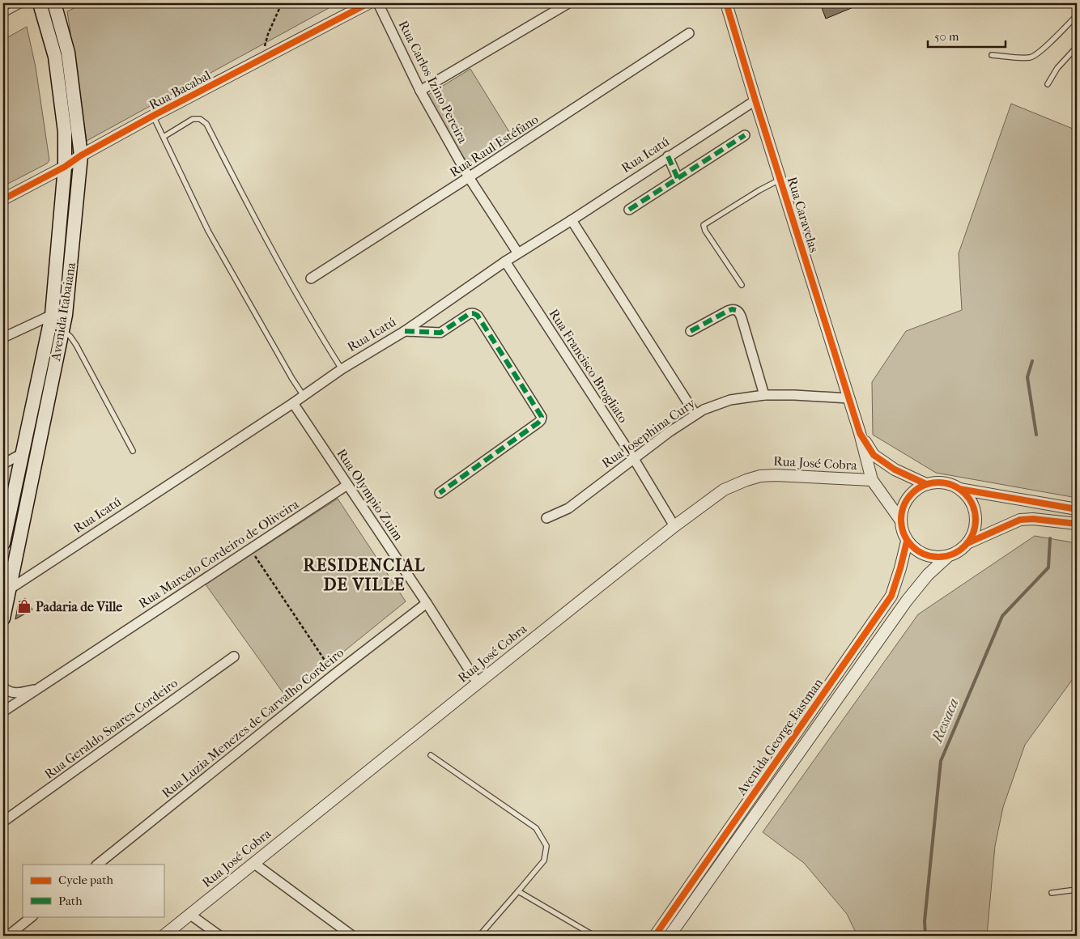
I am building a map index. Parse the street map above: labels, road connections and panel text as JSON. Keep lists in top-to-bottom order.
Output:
{
  "streets": {
    "main road": ["Avenida Itabaiana"],
    "street": [
      "Rua Carlos Izino Pereira",
      "Rua Bacabal",
      "Rua Raul Estéfano",
      "Rua Icatú",
      "Rua Caravelas",
      "Rua Francisco Brogliato",
      "Rua Josephina Cury",
      "Rua José Cobra",
      "Rua Olympio Zuim",
      "Rua Marcelo Cordeiro de Oliveira",
      "Rua Luzia Menezes de Carvalho Cordeiro",
      "Rua Geraldo Soares Cordeiro",
      "Avenida George Eastman"
    ]
  },
  "crossings": [
    ["Rua Carlos Izino Pereira", "Rua Raul Estéfano"],
    ["Rua Carlos Izino Pereira", "Rua Icatú"],
    ["Rua Bacabal", "Avenida Itabaiana"],
    ["Rua Icatú", "Rua Caravelas"],
    ["Rua Icatú", "Avenida Itabaiana"],
    ["Rua Icatú", "Rua Francisco Brogliato"],
    ["Rua Icatú", "Rua Olympio Zuim"],
    ["Rua Caravelas", "Rua Josephina Cury"],
    ["Rua Francisco Brogliato", "Rua Josephina Cury"],
    ["Rua Francisco Brogliato", "Rua José Cobra"],
    ["Rua José Cobra", "Rua Olympio Zuim"],
    ["Rua Olympio Zuim", "Rua Marcelo Cordeiro de Oliveira"],
    ["Rua Olympio Zuim", "Rua Luzia Menezes de Carvalho Cordeiro"]
  ],
  "districts": ["RESIDENCIAL DE VILLE"],
  "water": ["Ressaca"],
  "places": {
    "shop": ["Padaria de Ville"]
  },
  "legend": ["Cycle path", "Path"],
  "scale_bar": "50 m"
}
